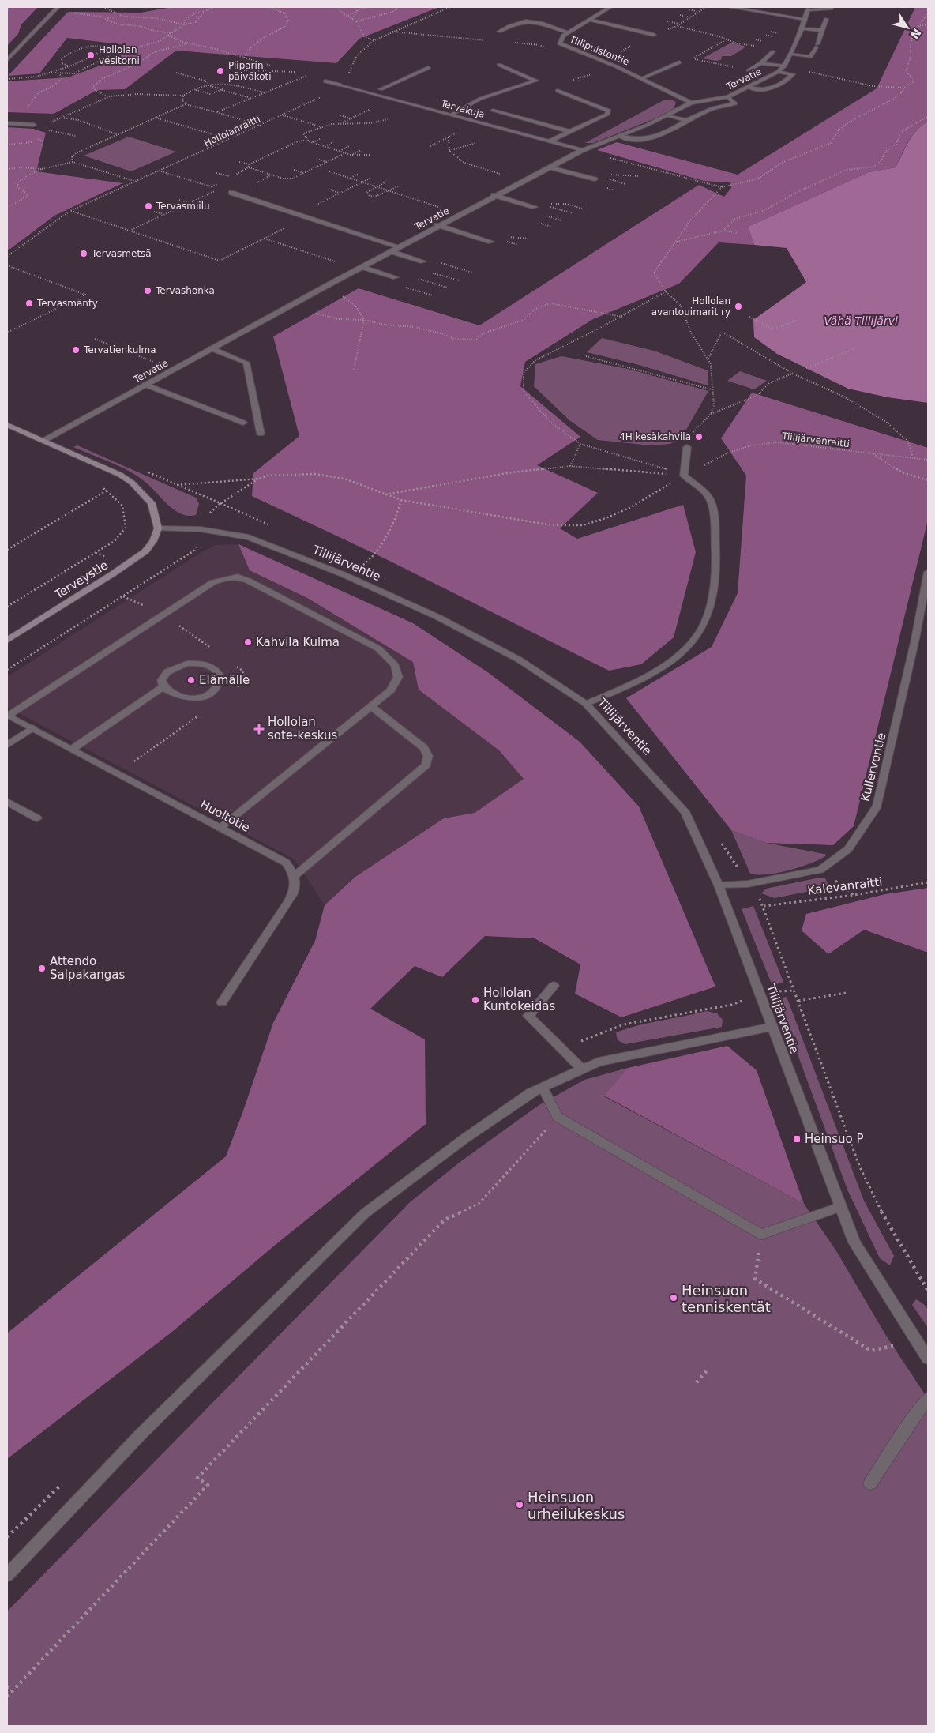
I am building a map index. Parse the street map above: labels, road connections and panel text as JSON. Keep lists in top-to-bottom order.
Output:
{
  "streets": {
    "main road": ["Terveystie"],
    "street": [
      "Tiilipuistontie",
      "Tervatie",
      "Tervakuja",
      "Tiilijärventie",
      "Kullervontie",
      "Huoltotie"
    ],
    "path": ["Hollolanraitti", "Tiilijärvenraitti", "Kalevanraitti"]
  },
  "crossings": [
    ["Tiilipuistontie", "Tervatie"],
    ["Tervatie", "Tervakuja"],
    ["Tervakuja", "Hollolanraitti"],
    ["Tiilijärventie", "Terveystie"],
    ["Tiilijärventie", "Kullervontie"]
  ],
  "water": ["Vähä Tiilijärvi"],
  "places": {
    "other": [
      "Hollolan vesitorni",
      "Piiparin päiväkoti",
      "Tervasmiilu",
      "Tervasmetsä",
      "Tervashonka",
      "Tervasmänty",
      "Hollolan avantouimarit ry",
      "Tervatienkulma",
      "4H kesäkahvila",
      "Kahvila Kulma",
      "Elämälle",
      "Attendo Salpakangas",
      "Hollolan Kuntokeidas",
      "Heinsuon tenniskentät",
      "Heinsuon urheilukeskus"
    ],
    "health": ["Hollolan sote-keskus"],
    "transit": ["Heinsuo P"]
  },
  "north": "bottom right"
}
